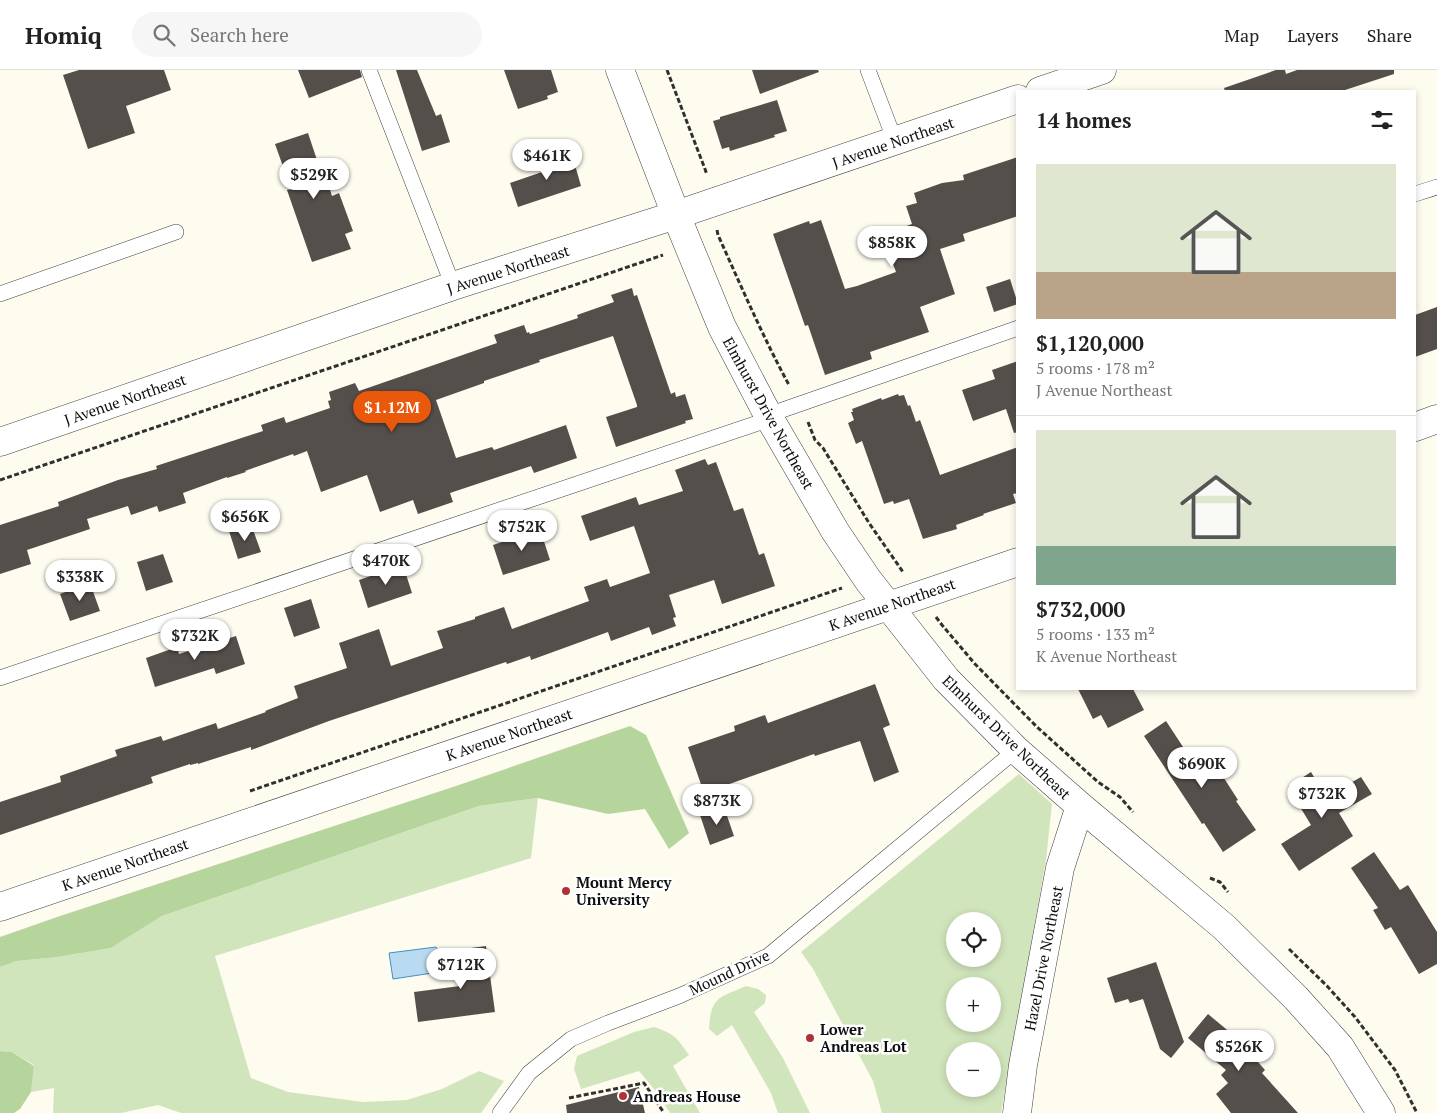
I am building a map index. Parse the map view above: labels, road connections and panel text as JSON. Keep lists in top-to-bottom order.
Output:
{
  "streets": {
    "street": [
      "J Avenue Northeast",
      "Elmhurst Drive Northeast",
      "K Avenue Northeast",
      "Hazel Drive Northeast"
    ],
    "lane": ["Mound Drive"]
  },
  "crossings": [
    ["J Avenue Northeast", "Elmhurst Drive Northeast"],
    ["Elmhurst Drive Northeast", "K Avenue Northeast"],
    ["Elmhurst Drive Northeast", "Hazel Drive Northeast"],
    ["Elmhurst Drive Northeast", "Mound Drive"]
  ],
  "places": ["Mount Mercy University", "Lower Andreas Lot", "Andreas House"],
  "page": {
    "header": "Homiq",
    "search": "Search here",
    "nav": ["Map", "Layers", "Share"],
    "heading": "14 homes",
    "price": [
      "$461K",
      "$529K",
      "$858K",
      "$1.12M",
      "$656K",
      "$752K",
      "$470K",
      "$338K",
      "$732K",
      "$690K",
      "$732K",
      "$873K",
      "$712K",
      "$526K"
    ],
    "list": [
      {
        "name": "$1,120,000",
        "note": "5 rooms · 178 m² · J Avenue Northeast"
      },
      {
        "name": "$732,000",
        "note": "5 rooms · 133 m² · K Avenue Northeast"
      }
    ],
    "map_buttons": ["+", "−"]
  }
}
